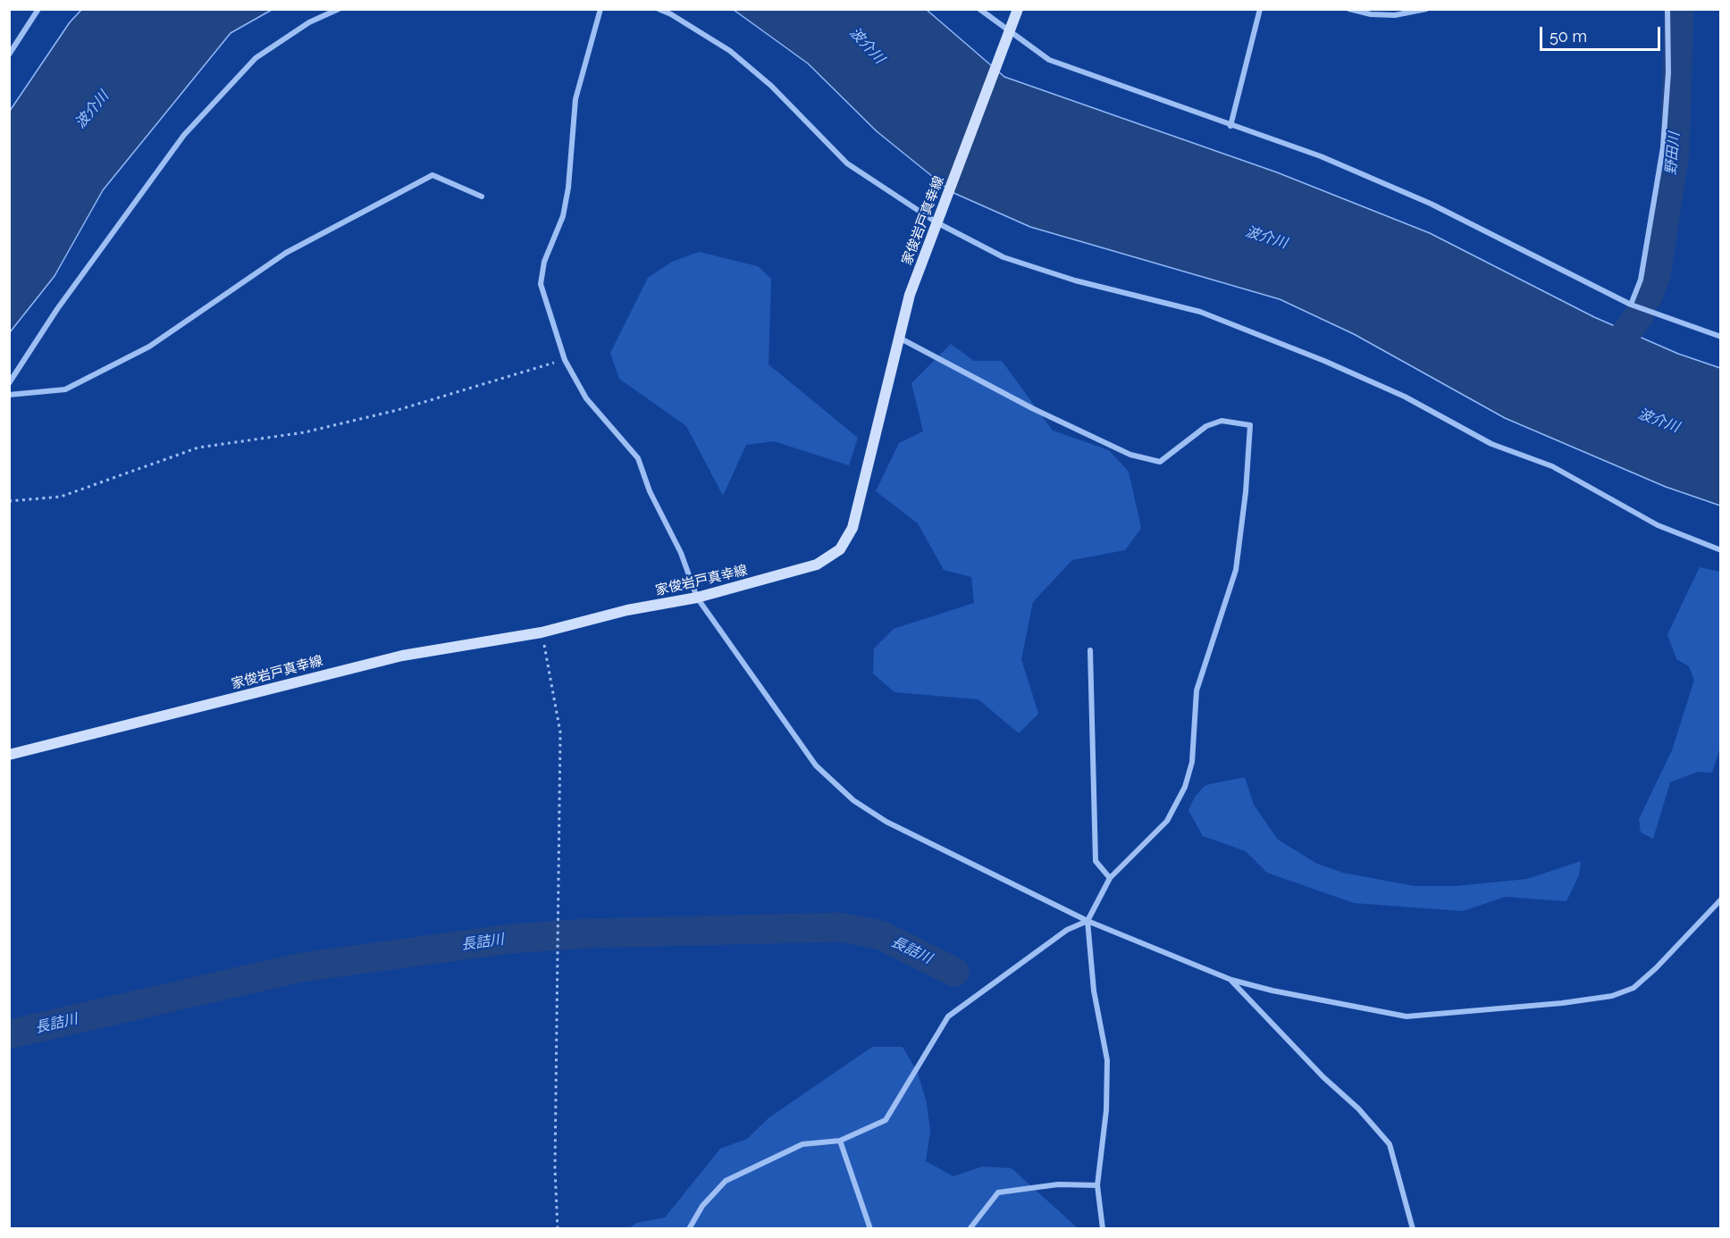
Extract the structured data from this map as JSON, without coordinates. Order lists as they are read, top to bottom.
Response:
{
  "streets": {
    "main road": ["家俊岩戸真幸線"]
  },
  "water": ["波介川", "野田川", "長詰川"],
  "scale_bar": "50 m"
}
